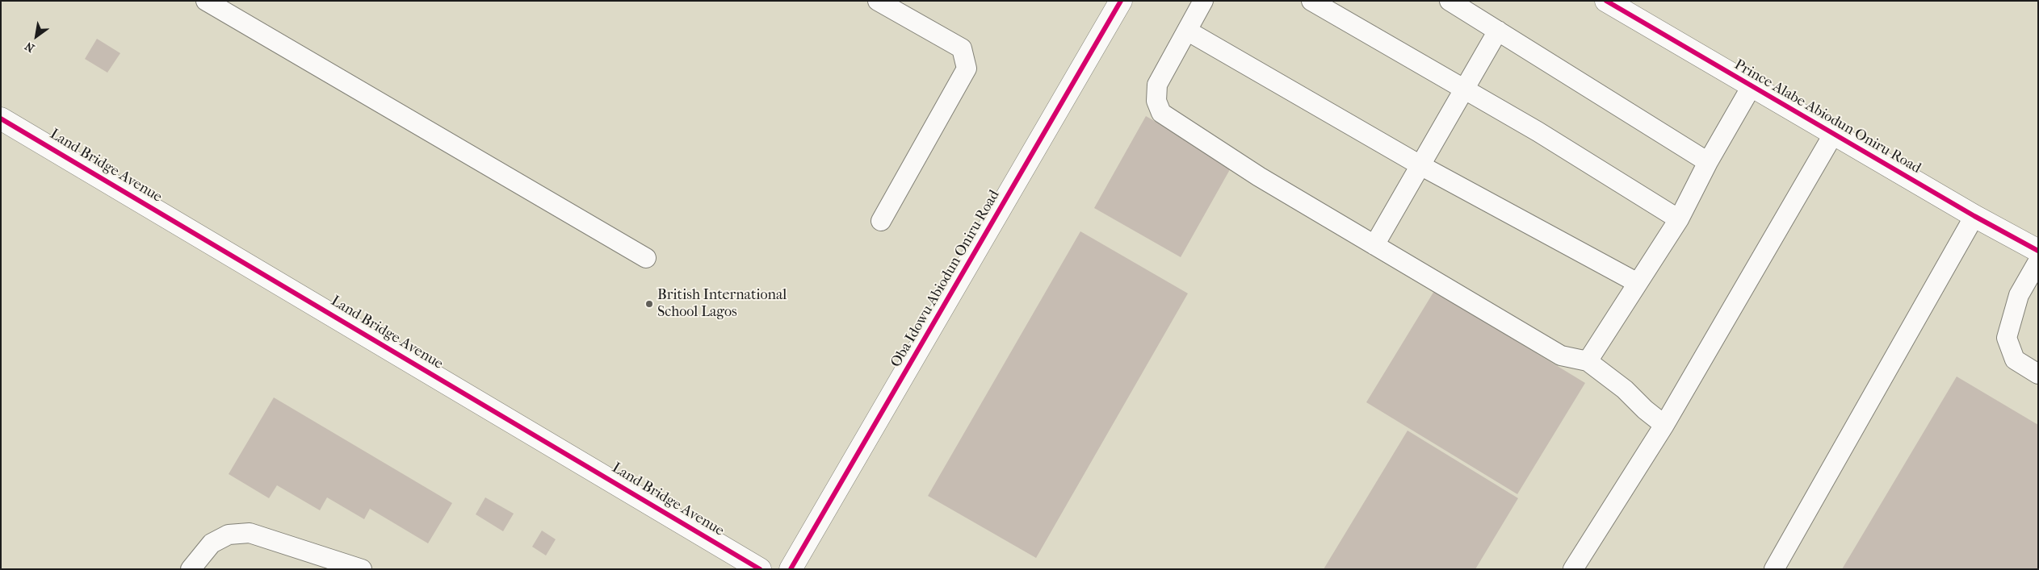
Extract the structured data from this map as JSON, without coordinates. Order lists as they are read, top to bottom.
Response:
{
  "streets": {
    "street": ["Prince Alabe Abiodun Oniru Road", "Land Bridge Avenue", "Oba Idowu Abiodun Oniru Road"]
  },
  "places": ["British International School Lagos"],
  "north": "bottom left"
}
